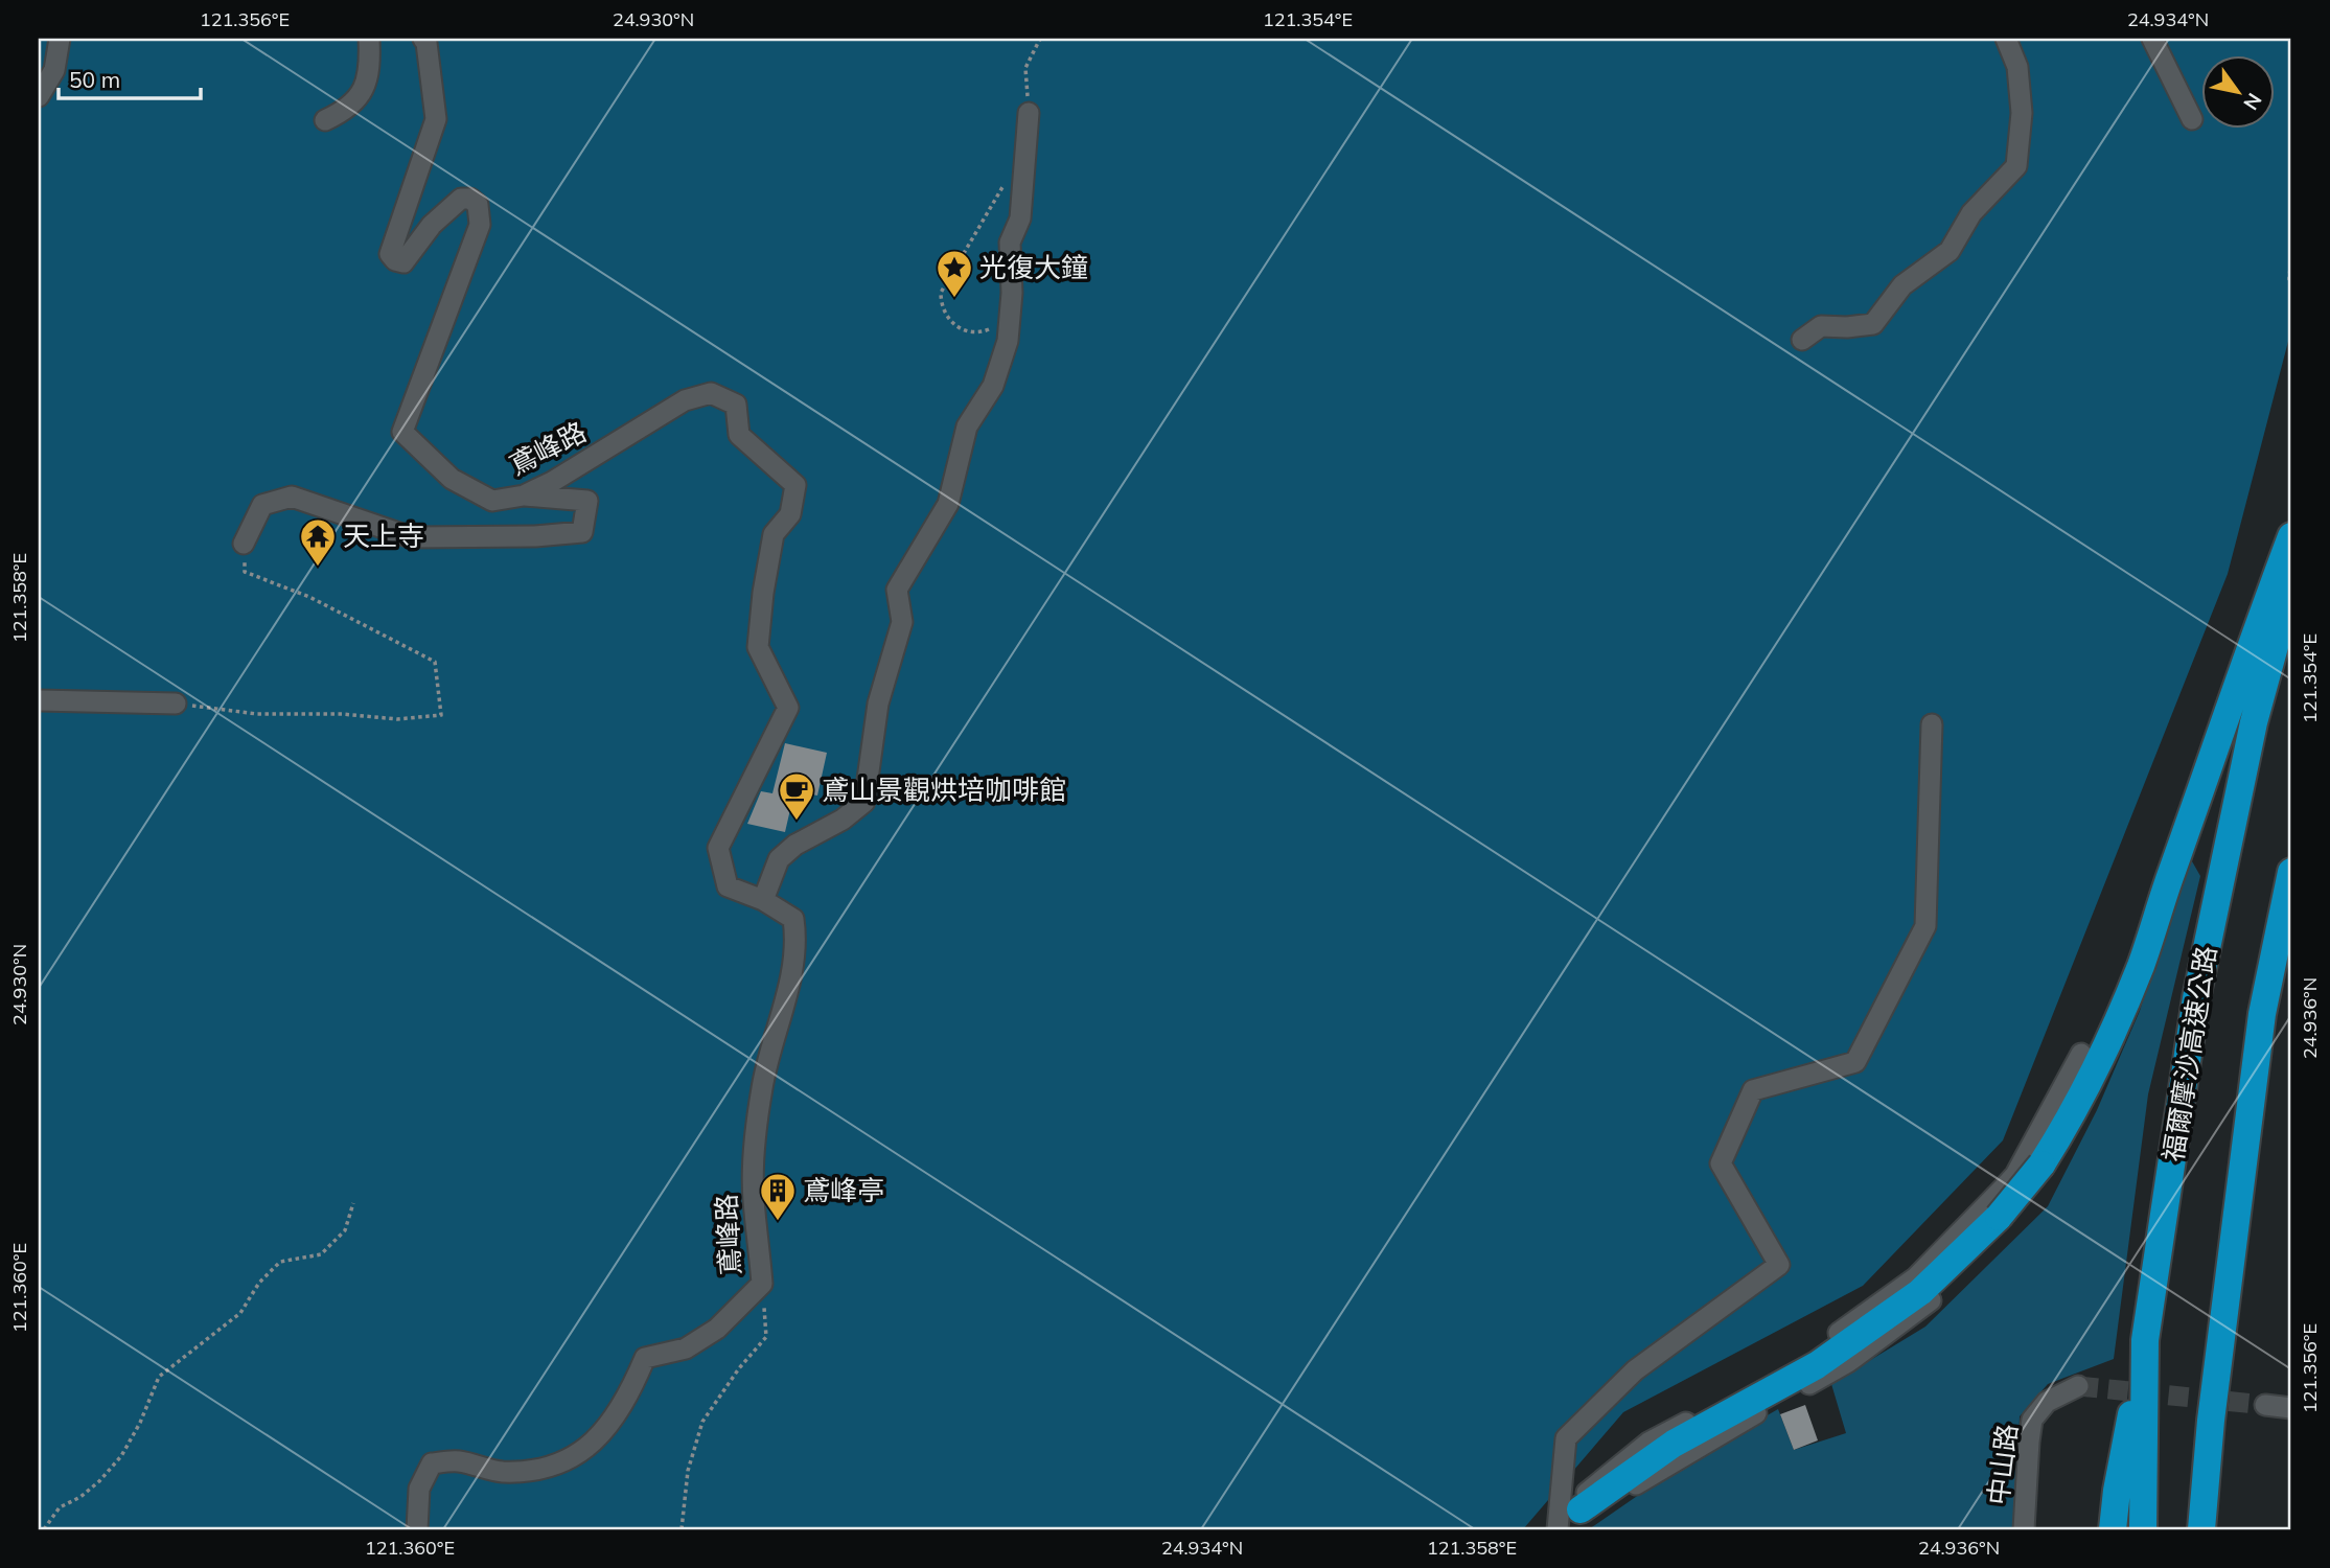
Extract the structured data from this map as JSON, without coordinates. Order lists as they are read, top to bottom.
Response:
{
  "streets": {
    "highway": ["福爾摩沙高速公路"],
    "street": ["鳶峰路", "中山路"]
  },
  "places": {
    "place": ["光復大鐘"],
    "temple": ["天上寺"],
    "cafe": ["鳶山景觀烘培咖啡館"],
    "building": ["鳶峰亭"]
  },
  "scale_bar": "50 m",
  "north": "bottom right",
  "coordinates": [
    "121.356°E",
    "24.930°N",
    "121.354°E",
    "24.934°N",
    "121.358°E",
    "24.936°N",
    "121.360°E"
  ]
}
